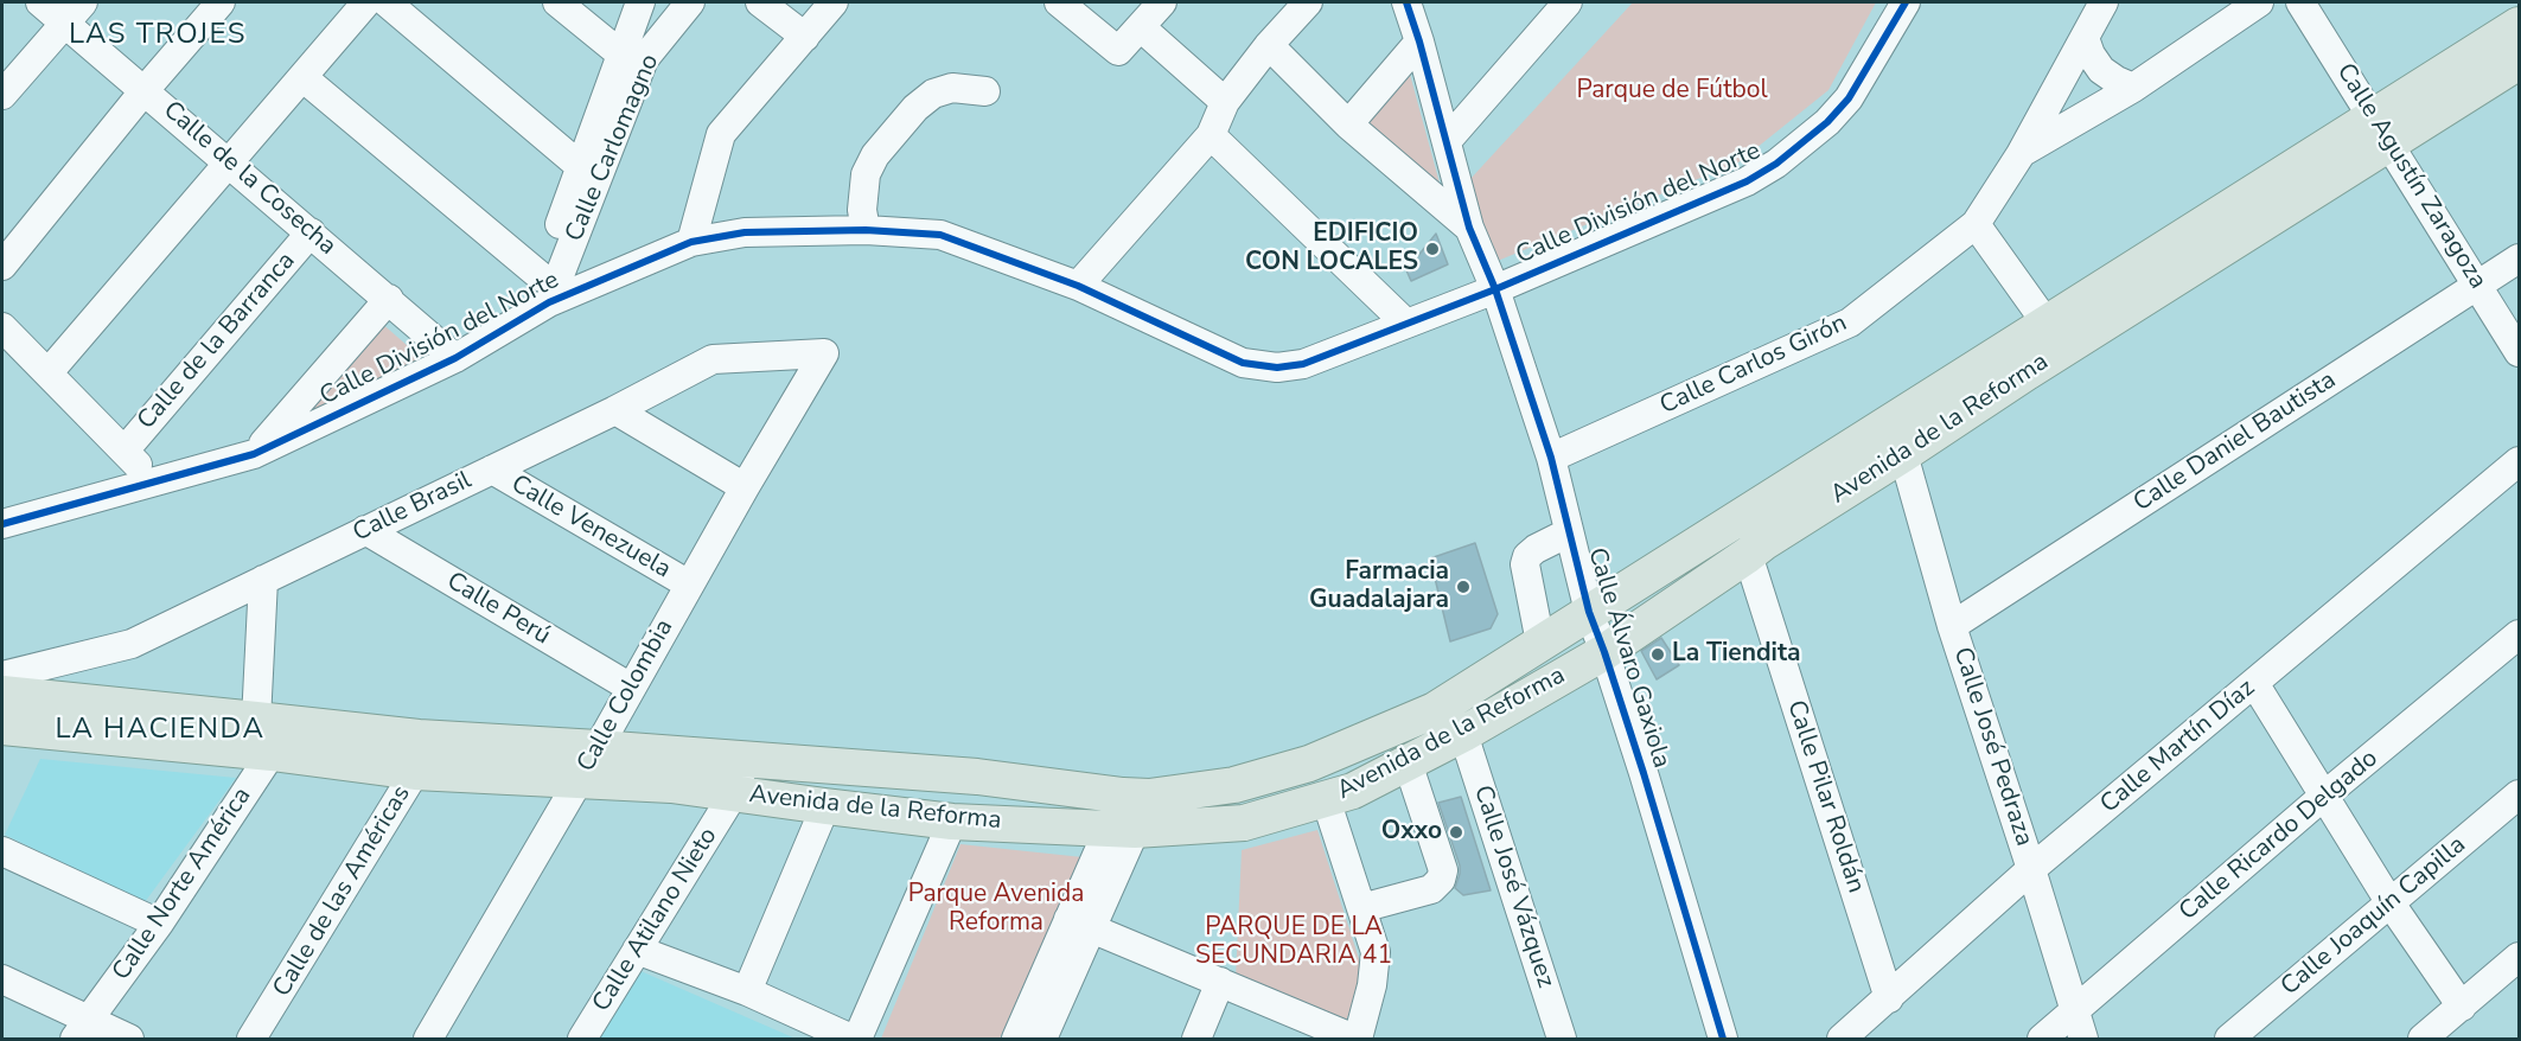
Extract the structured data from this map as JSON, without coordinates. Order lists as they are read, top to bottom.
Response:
{
  "streets": {
    "main road": ["Avenida de la Reforma"],
    "street": [
      "Calle Carlomagno",
      "Calle Agustín Zaragoza",
      "Calle de la Cosecha",
      "Calle División del Norte",
      "Calle de la Barranca",
      "Calle Carlos Girón",
      "Calle Daniel Bautista",
      "Calle Brasil",
      "Calle Venezuela",
      "Calle Perú",
      "Calle Álvaro Gaxiola",
      "Calle Colombia",
      "Calle José Pedraza",
      "Calle Martín Díaz",
      "Calle Pilar Roldán",
      "Calle Ricardo Delgado",
      "Calle Norte América",
      "Calle José Vázquez",
      "Calle de las Américas",
      "Calle Joaquín Capilla",
      "Calle Atilano Nieto"
    ]
  },
  "crossings": [
    ["Calle Carlomagno", "Calle División del Norte"],
    ["Calle Agustín Zaragoza", "Avenida de la Reforma"],
    ["Calle Agustín Zaragoza", "Calle Daniel Bautista"],
    ["Calle de la Cosecha", "Calle División del Norte"],
    ["Calle de la Cosecha", "Calle de la Barranca"],
    ["Calle División del Norte", "Calle Álvaro Gaxiola"],
    ["Calle Carlos Girón", "Calle Álvaro Gaxiola"],
    ["Avenida de la Reforma", "Calle Álvaro Gaxiola"],
    ["Avenida de la Reforma", "Calle Colombia"],
    ["Avenida de la Reforma", "Calle José Pedraza"],
    ["Avenida de la Reforma", "Calle Pilar Roldán"],
    ["Avenida de la Reforma", "Calle Norte América"],
    ["Avenida de la Reforma", "Calle José Vázquez"],
    ["Avenida de la Reforma", "Calle de las Américas"],
    ["Avenida de la Reforma", "Calle Atilano Nieto"],
    ["Calle Daniel Bautista", "Calle José Pedraza"],
    ["Calle Brasil", "Calle Venezuela"],
    ["Calle Brasil", "Calle Perú"],
    ["Calle Brasil", "Calle Colombia"],
    ["Calle Venezuela", "Calle Colombia"],
    ["Calle Perú", "Calle Colombia"],
    ["Calle José Pedraza", "Calle Martín Díaz"],
    ["Calle José Pedraza", "Calle Ricardo Delgado"],
    ["Calle Martín Díaz", "Calle Pilar Roldán"]
  ],
  "districts": ["LAS TROJES", "LA HACIENDA"],
  "parks": ["Parque de Fútbol", "Parque Avenida Reforma", "PARQUE DE LA SECUNDARIA 41"],
  "places": [
    "EDIFICIO CON LOCALES",
    "Farmacia Guadalajara",
    "La Tiendita",
    "Oxxo"
  ]
}
